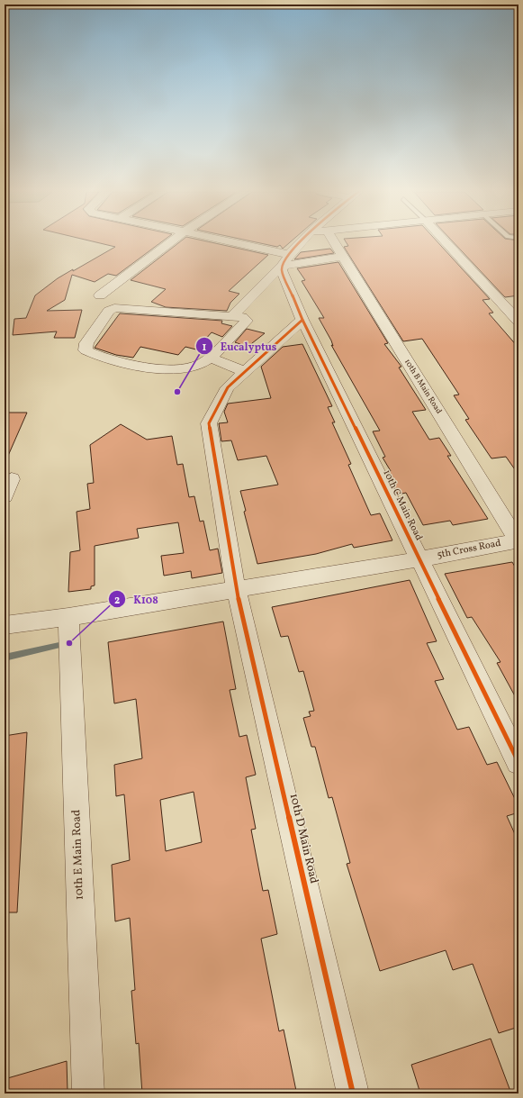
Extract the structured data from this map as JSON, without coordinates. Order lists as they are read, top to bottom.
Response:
{
  "streets": {
    "street": [
      "10th B Main Road",
      "10th C Main Road",
      "5th Cross Road",
      "10th D Main Road",
      "10th E Main Road"
    ]
  },
  "crossings": [
    ["10th B Main Road", "5th Cross Road"],
    ["10th C Main Road", "5th Cross Road"],
    ["10th C Main Road", "10th D Main Road"],
    ["5th Cross Road", "10th D Main Road"],
    ["5th Cross Road", "10th E Main Road"]
  ],
  "places": ["Eucalyptus", "K108"]
}
